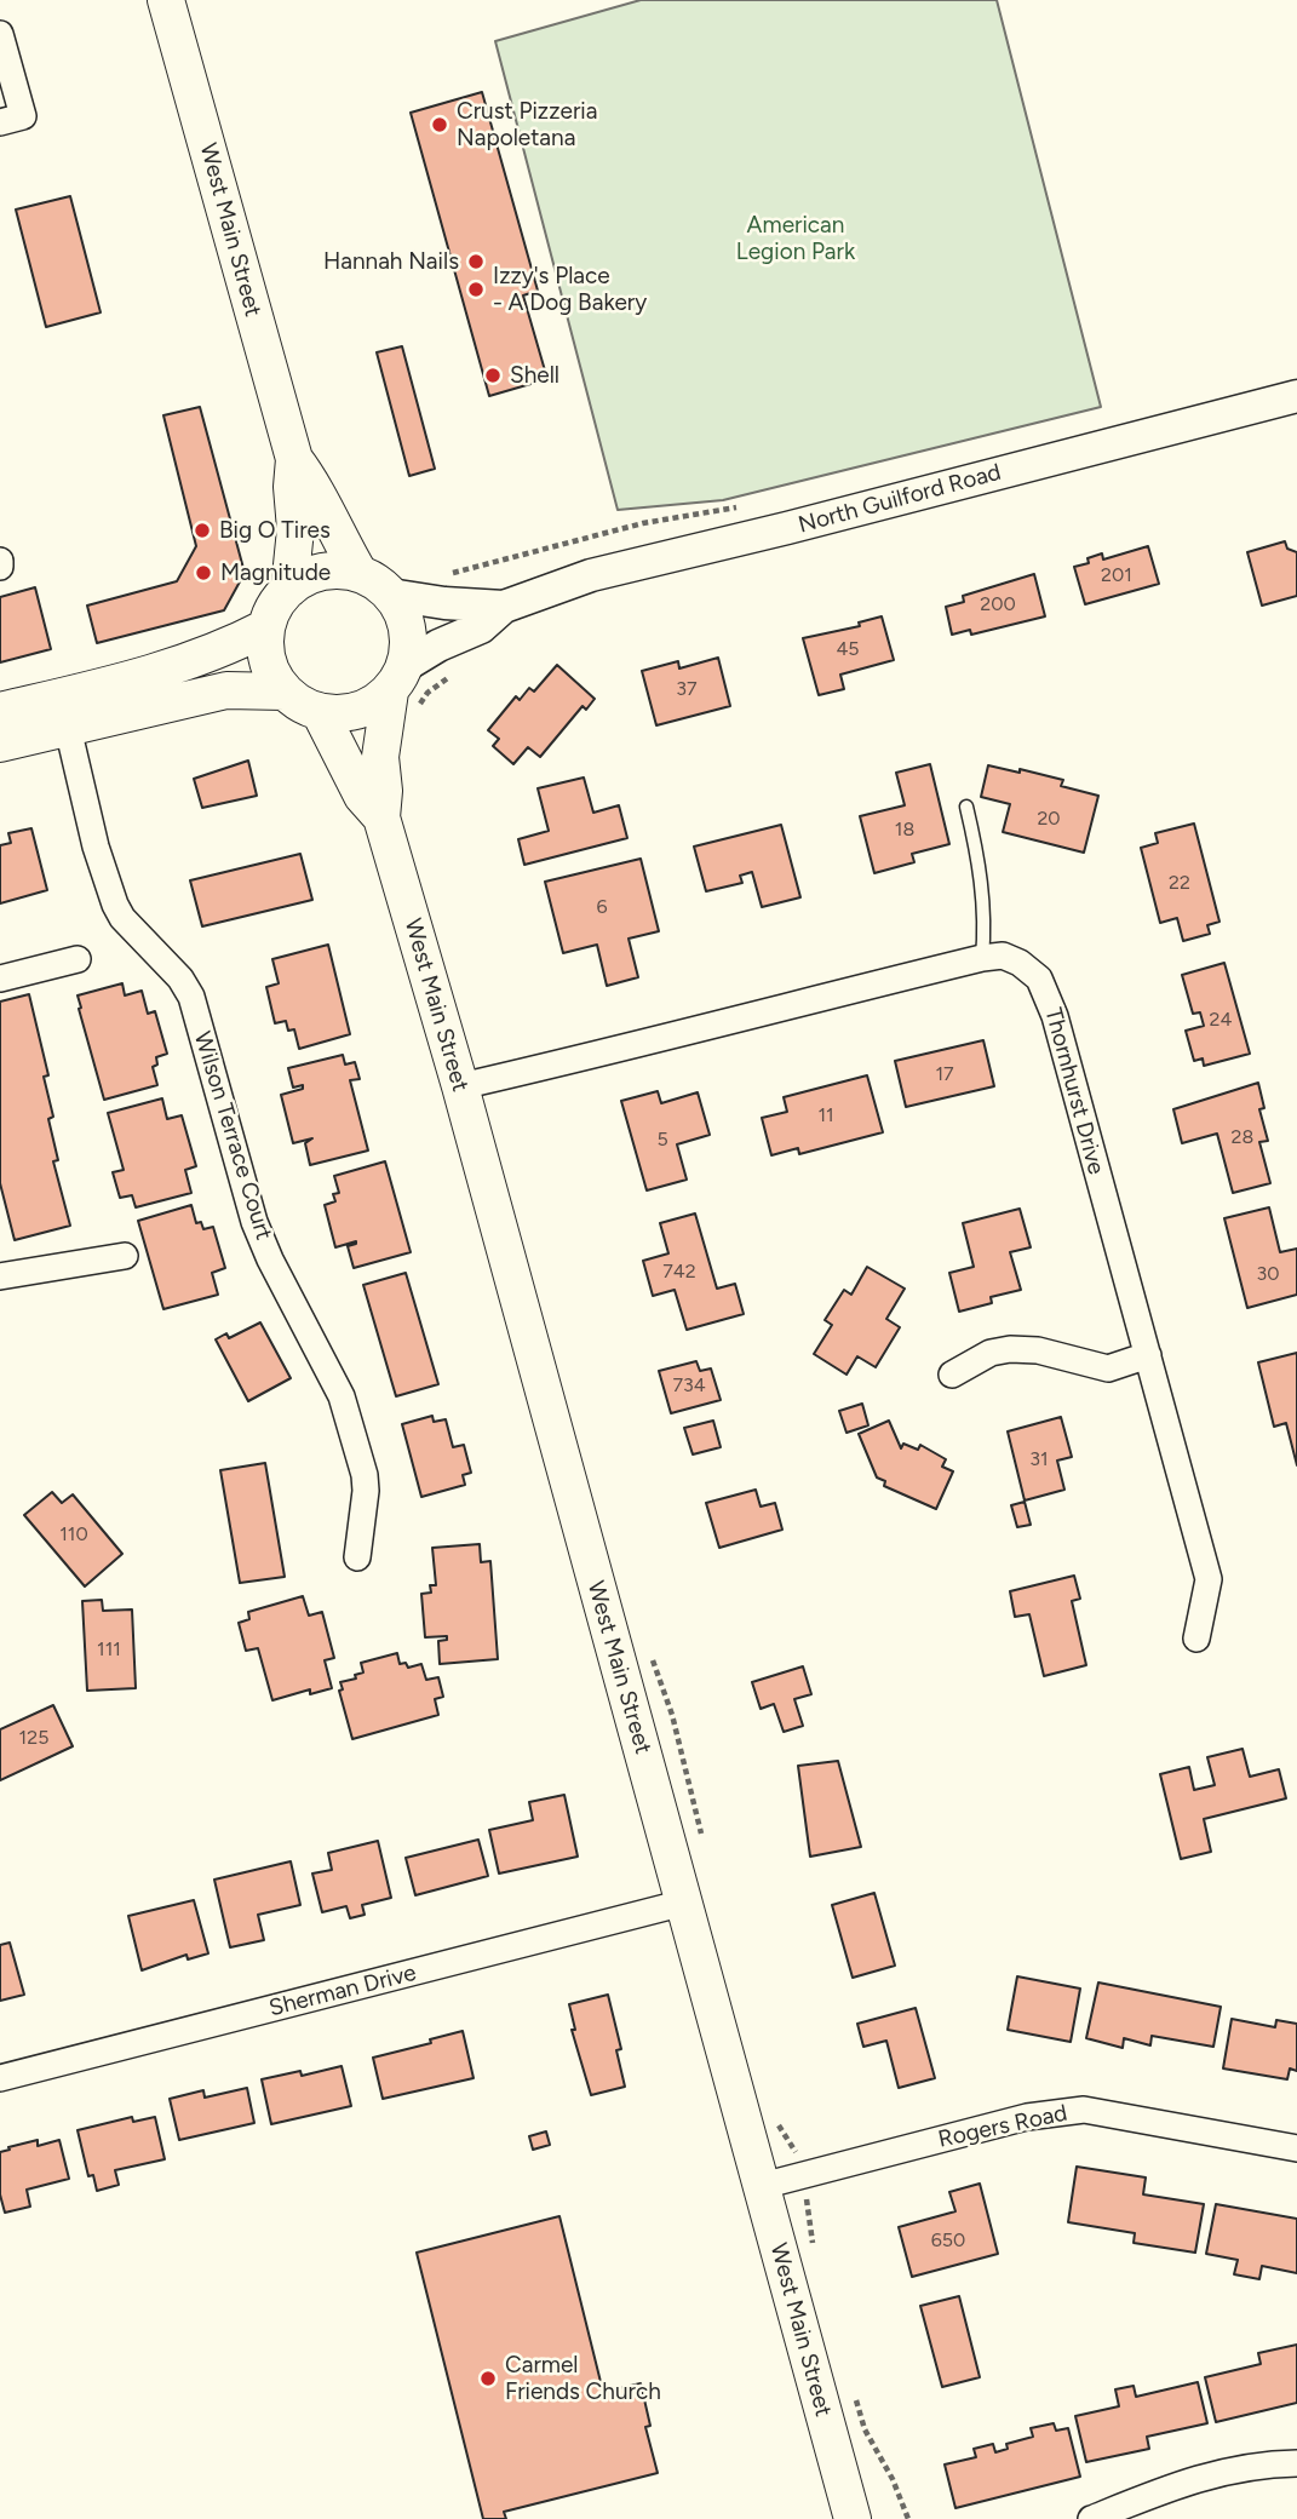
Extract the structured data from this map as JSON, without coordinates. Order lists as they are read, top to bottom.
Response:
{
  "streets": {
    "main road": ["West Main Street"],
    "street": [
      "North Guilford Road",
      "Thornhurst Drive",
      "Wilson Terrace Court",
      "Sherman Drive",
      "Rogers Road"
    ]
  },
  "crossings": [
    ["West Main Street", "North Guilford Road"],
    ["West Main Street", "Thornhurst Drive"],
    ["West Main Street", "Sherman Drive"],
    ["West Main Street", "Rogers Road"]
  ],
  "parks": ["American Legion Park"],
  "places": [
    "Crust Pizzeria Napoletana",
    "Hannah Nails",
    "Izzy's Place - A Dog Bakery",
    "Shell",
    "Big O Tires",
    "Magnitude",
    "Carmel Friends Church"
  ],
  "house_numbers": [
    "201",
    "200",
    "45",
    "37",
    "20",
    "18",
    "22",
    "6",
    "24",
    "17",
    "11",
    "28",
    "5",
    "742",
    "30",
    "734",
    "31",
    "110",
    "111",
    "125",
    "650"
  ]
}
